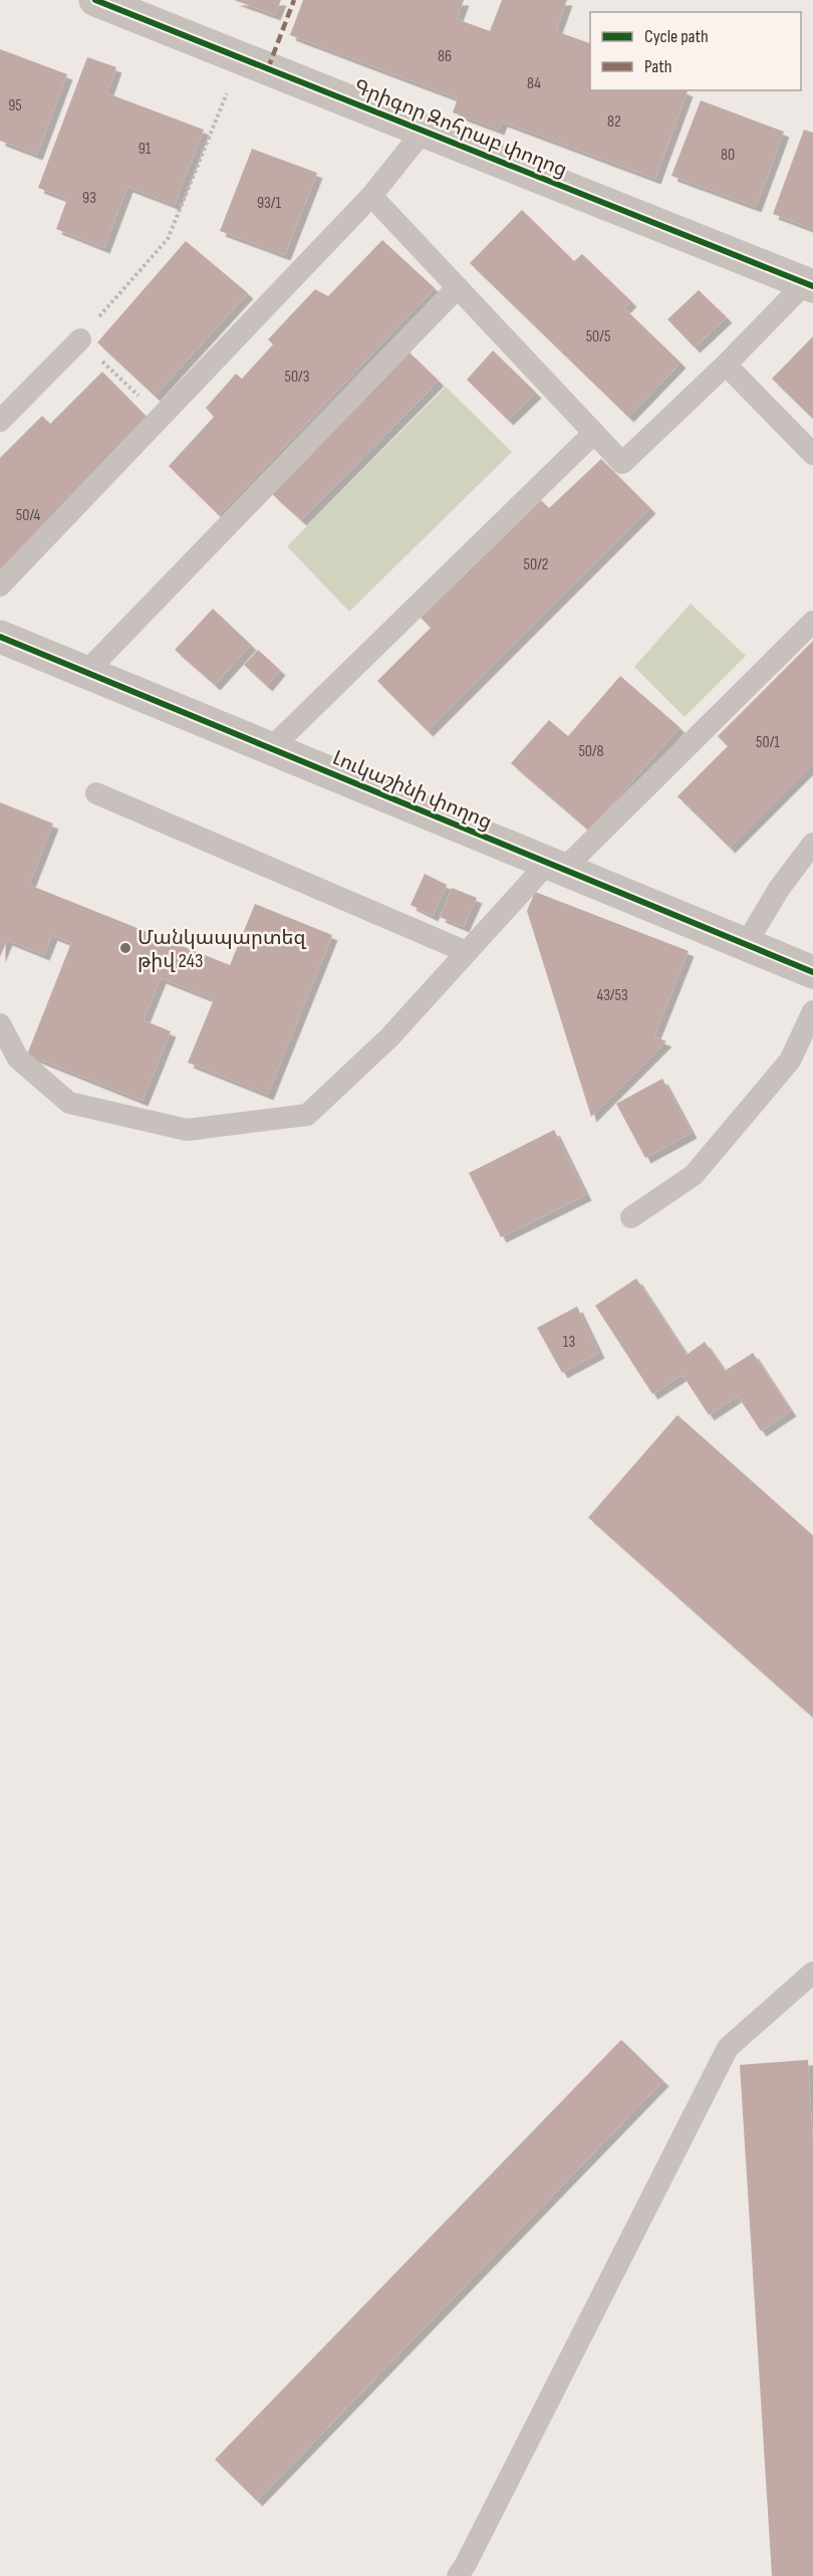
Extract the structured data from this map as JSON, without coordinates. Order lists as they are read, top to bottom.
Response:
{
  "streets": {
    "street": ["Գրիգոր Զոհրաբ փողոց", "Լուկաշինի փողոց"]
  },
  "places": ["Մանկապարտեզ թիվ 243"],
  "house_numbers": [
    "86",
    "84",
    "95",
    "82",
    "91",
    "80",
    "93",
    "93/1",
    "50/5",
    "50/3",
    "50/4",
    "50/2",
    "50/1",
    "50/8",
    "43/53",
    "13"
  ],
  "legend": ["Cycle path", "Path"]
}
